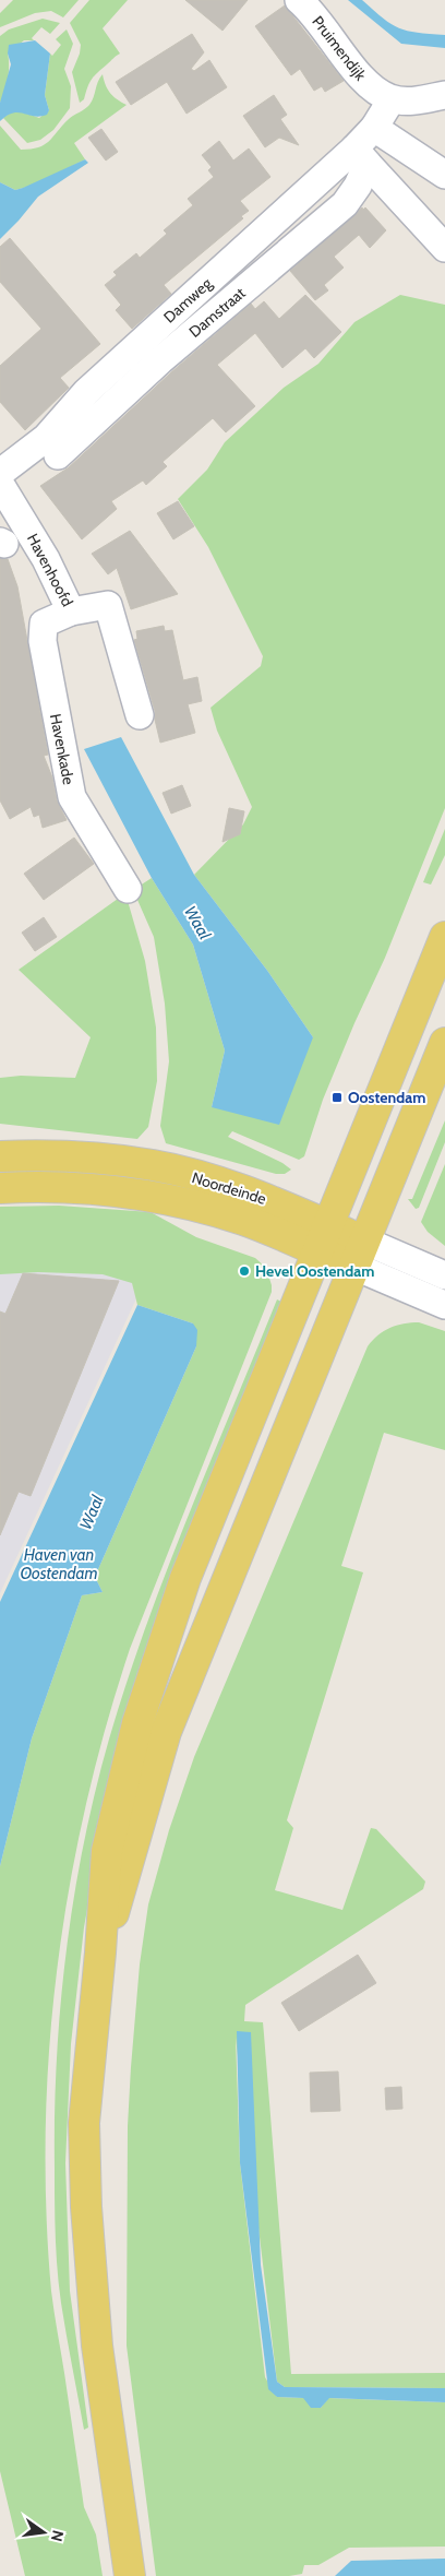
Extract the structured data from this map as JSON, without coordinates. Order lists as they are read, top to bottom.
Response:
{
  "streets": {
    "main road": ["Noordeinde"],
    "street": [
      "Pruimendijk",
      "Damweg",
      "Damstraat",
      "Havenhoofd",
      "Havenkade"
    ]
  },
  "crossings": [
    ["Pruimendijk", "Damweg"],
    ["Damweg", "Damstraat"],
    ["Havenhoofd", "Havenkade"]
  ],
  "water": ["Waal", "Haven van Oostendam"],
  "places": {
    "transit": ["Oostendam"],
    "other": ["Hevel Oostendam"]
  },
  "north": "right"
}
